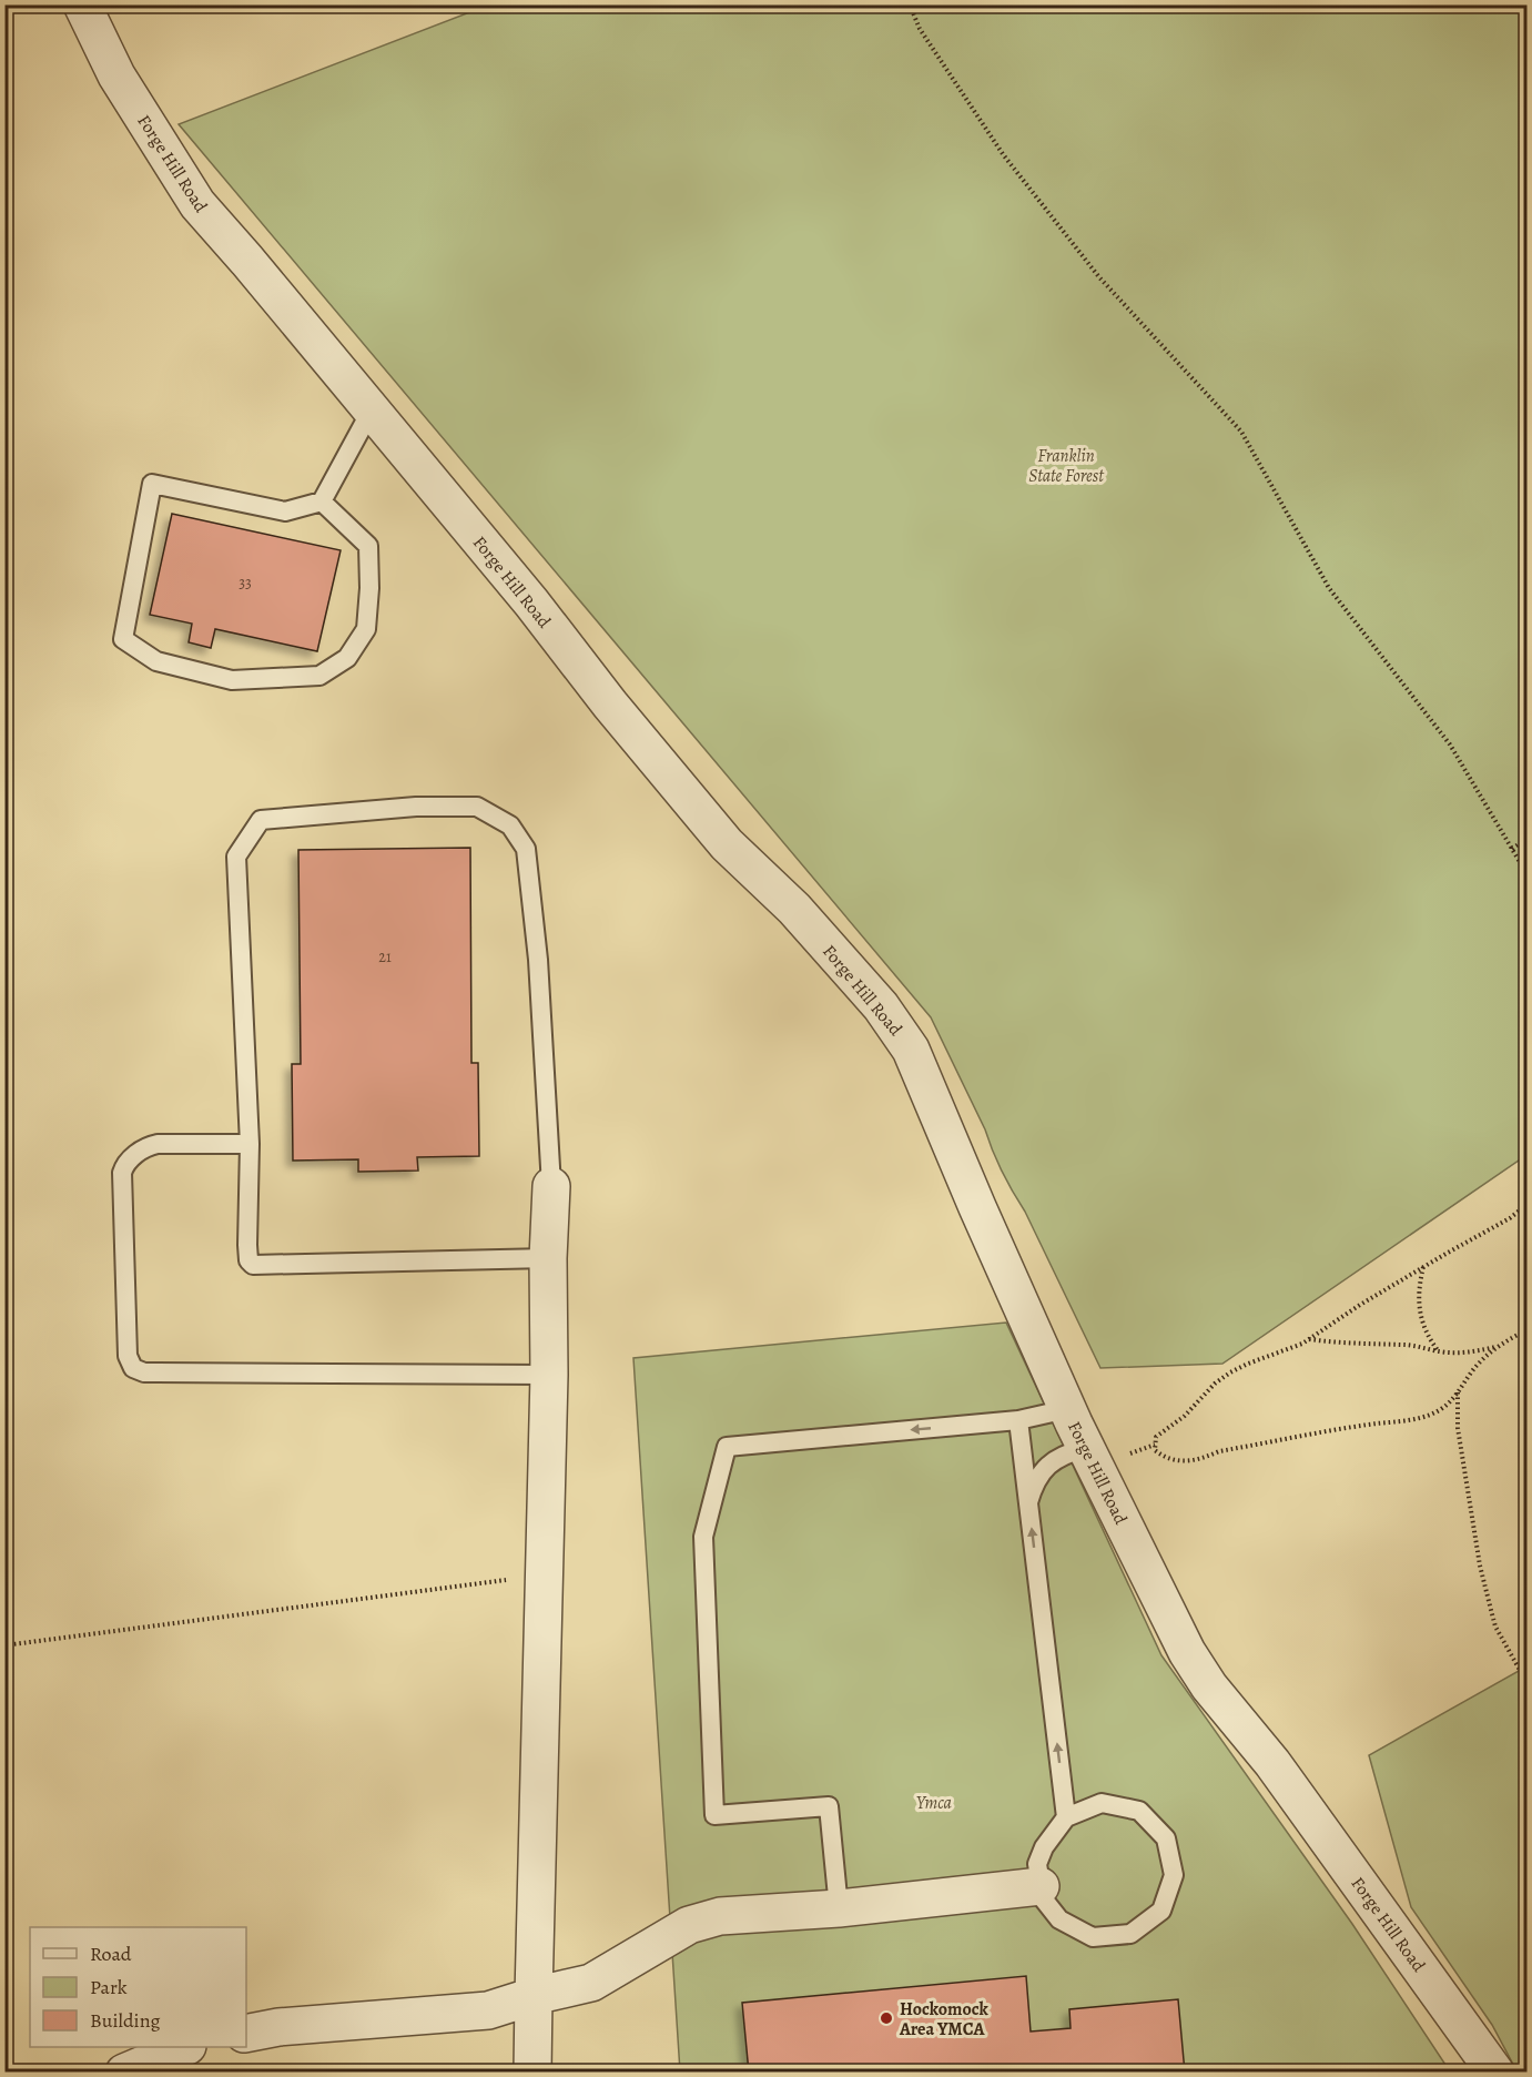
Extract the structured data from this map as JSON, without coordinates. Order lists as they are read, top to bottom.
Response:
{
  "streets": {
    "street": ["Forge Hill Road"]
  },
  "parks": ["Franklin State Forest", "Ymca"],
  "places": ["Hockomock Area YMCA"],
  "house_numbers": ["33", "21"],
  "legend": ["Road", "Park", "Building"]
}
